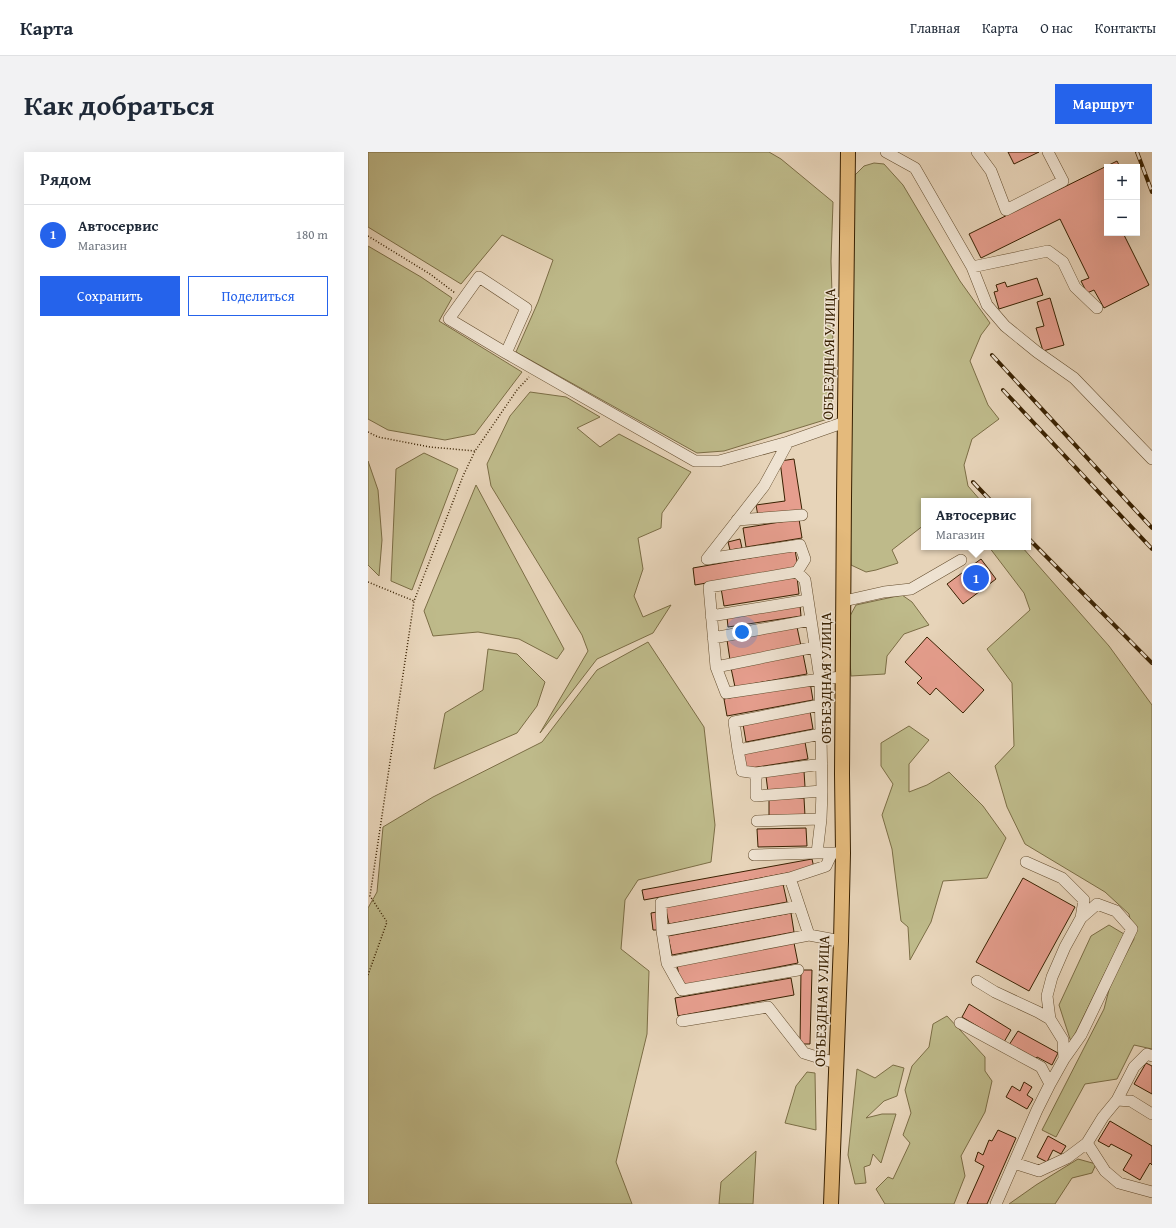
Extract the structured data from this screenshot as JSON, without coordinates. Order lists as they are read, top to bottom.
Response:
{
  "streets": {
    "main road": ["ОБЪЕЗДНАЯ УЛИЦА"]
  },
  "page": {
    "header": "Карта",
    "nav": [
      "Главная",
      "Карта",
      "О нас",
      "Контакты"
    ],
    "title": "Как добраться",
    "buttons": [
      "Маршрут",
      ["Сохранить", "Поделиться"]
    ],
    "heading": "Рядом",
    "map_buttons": ["+", "−"],
    "list": [
      {
        "mark": "1",
        "name": "Автосервис",
        "note": "Магазин",
        "value": "180 m"
      }
    ],
    "popup": ["Автосервис", "Магазин"],
    "pins": "1"
  }
}
